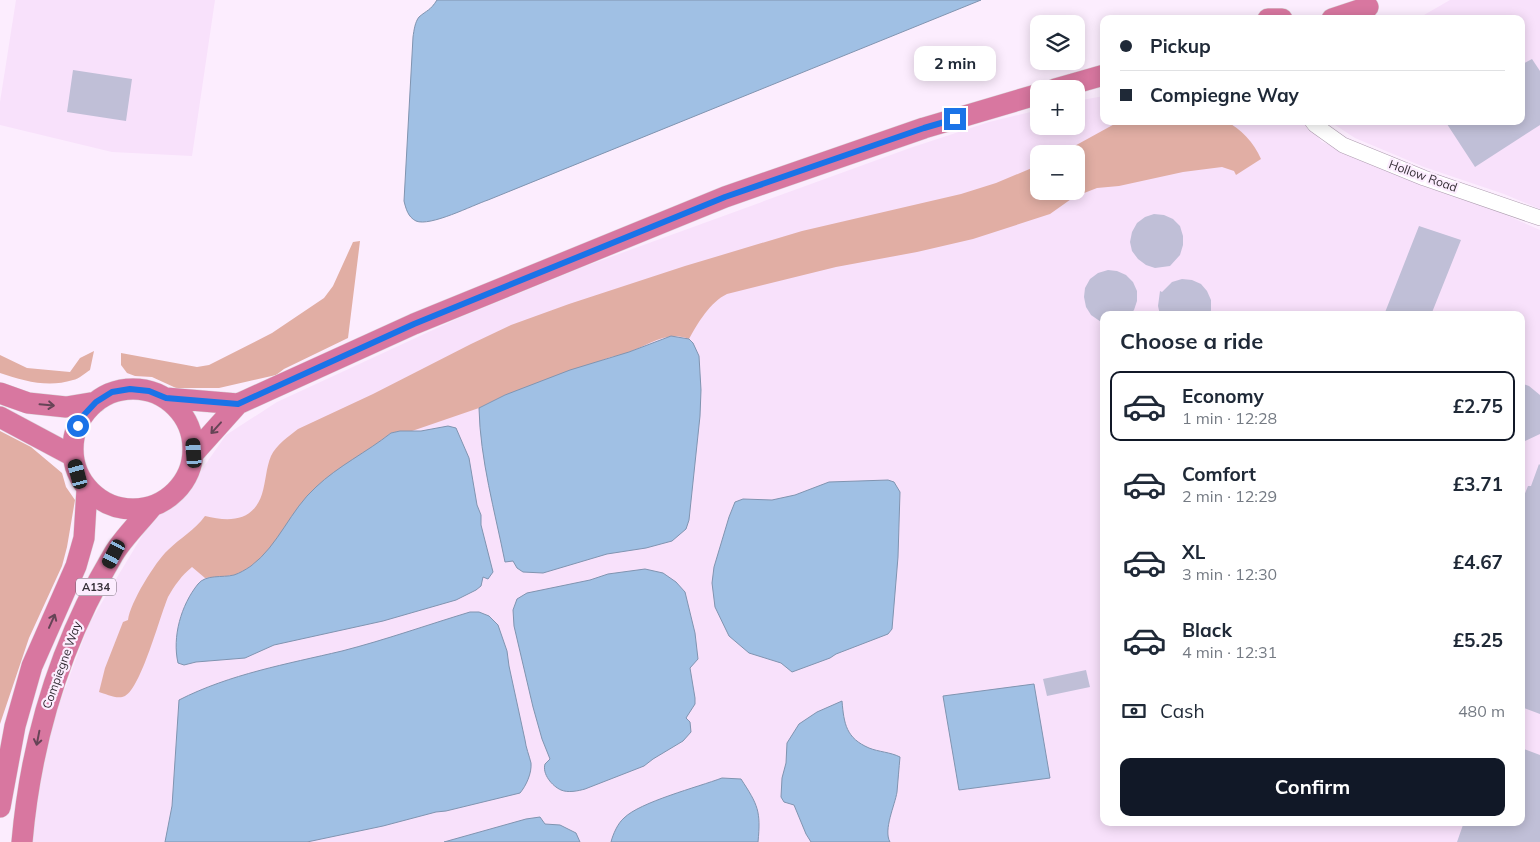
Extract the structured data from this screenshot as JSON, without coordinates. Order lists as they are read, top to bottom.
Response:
{
  "streets": {
    "highway": ["A134", "Compiegne Way"],
    "street": ["Hollow Road"]
  },
  "page": {
    "map_buttons": ["+", "−"],
    "banner": ["Pickup", "Compiegne Way"],
    "bubble": "2 min",
    "heading": "Choose a ride",
    "list": [
      {
        "name": "Economy",
        "note": "1 min · 12:28",
        "value": "£2.75"
      },
      {
        "name": "Comfort",
        "note": "2 min · 12:29",
        "value": "£3.71"
      },
      {
        "name": "XL",
        "note": "3 min · 12:30",
        "value": "£4.67"
      },
      {
        "name": "Black",
        "note": "4 min · 12:31",
        "value": "£5.25"
      }
    ],
    "pay": ["Cash", "480 m"],
    "buttons": "Confirm"
  }
}
